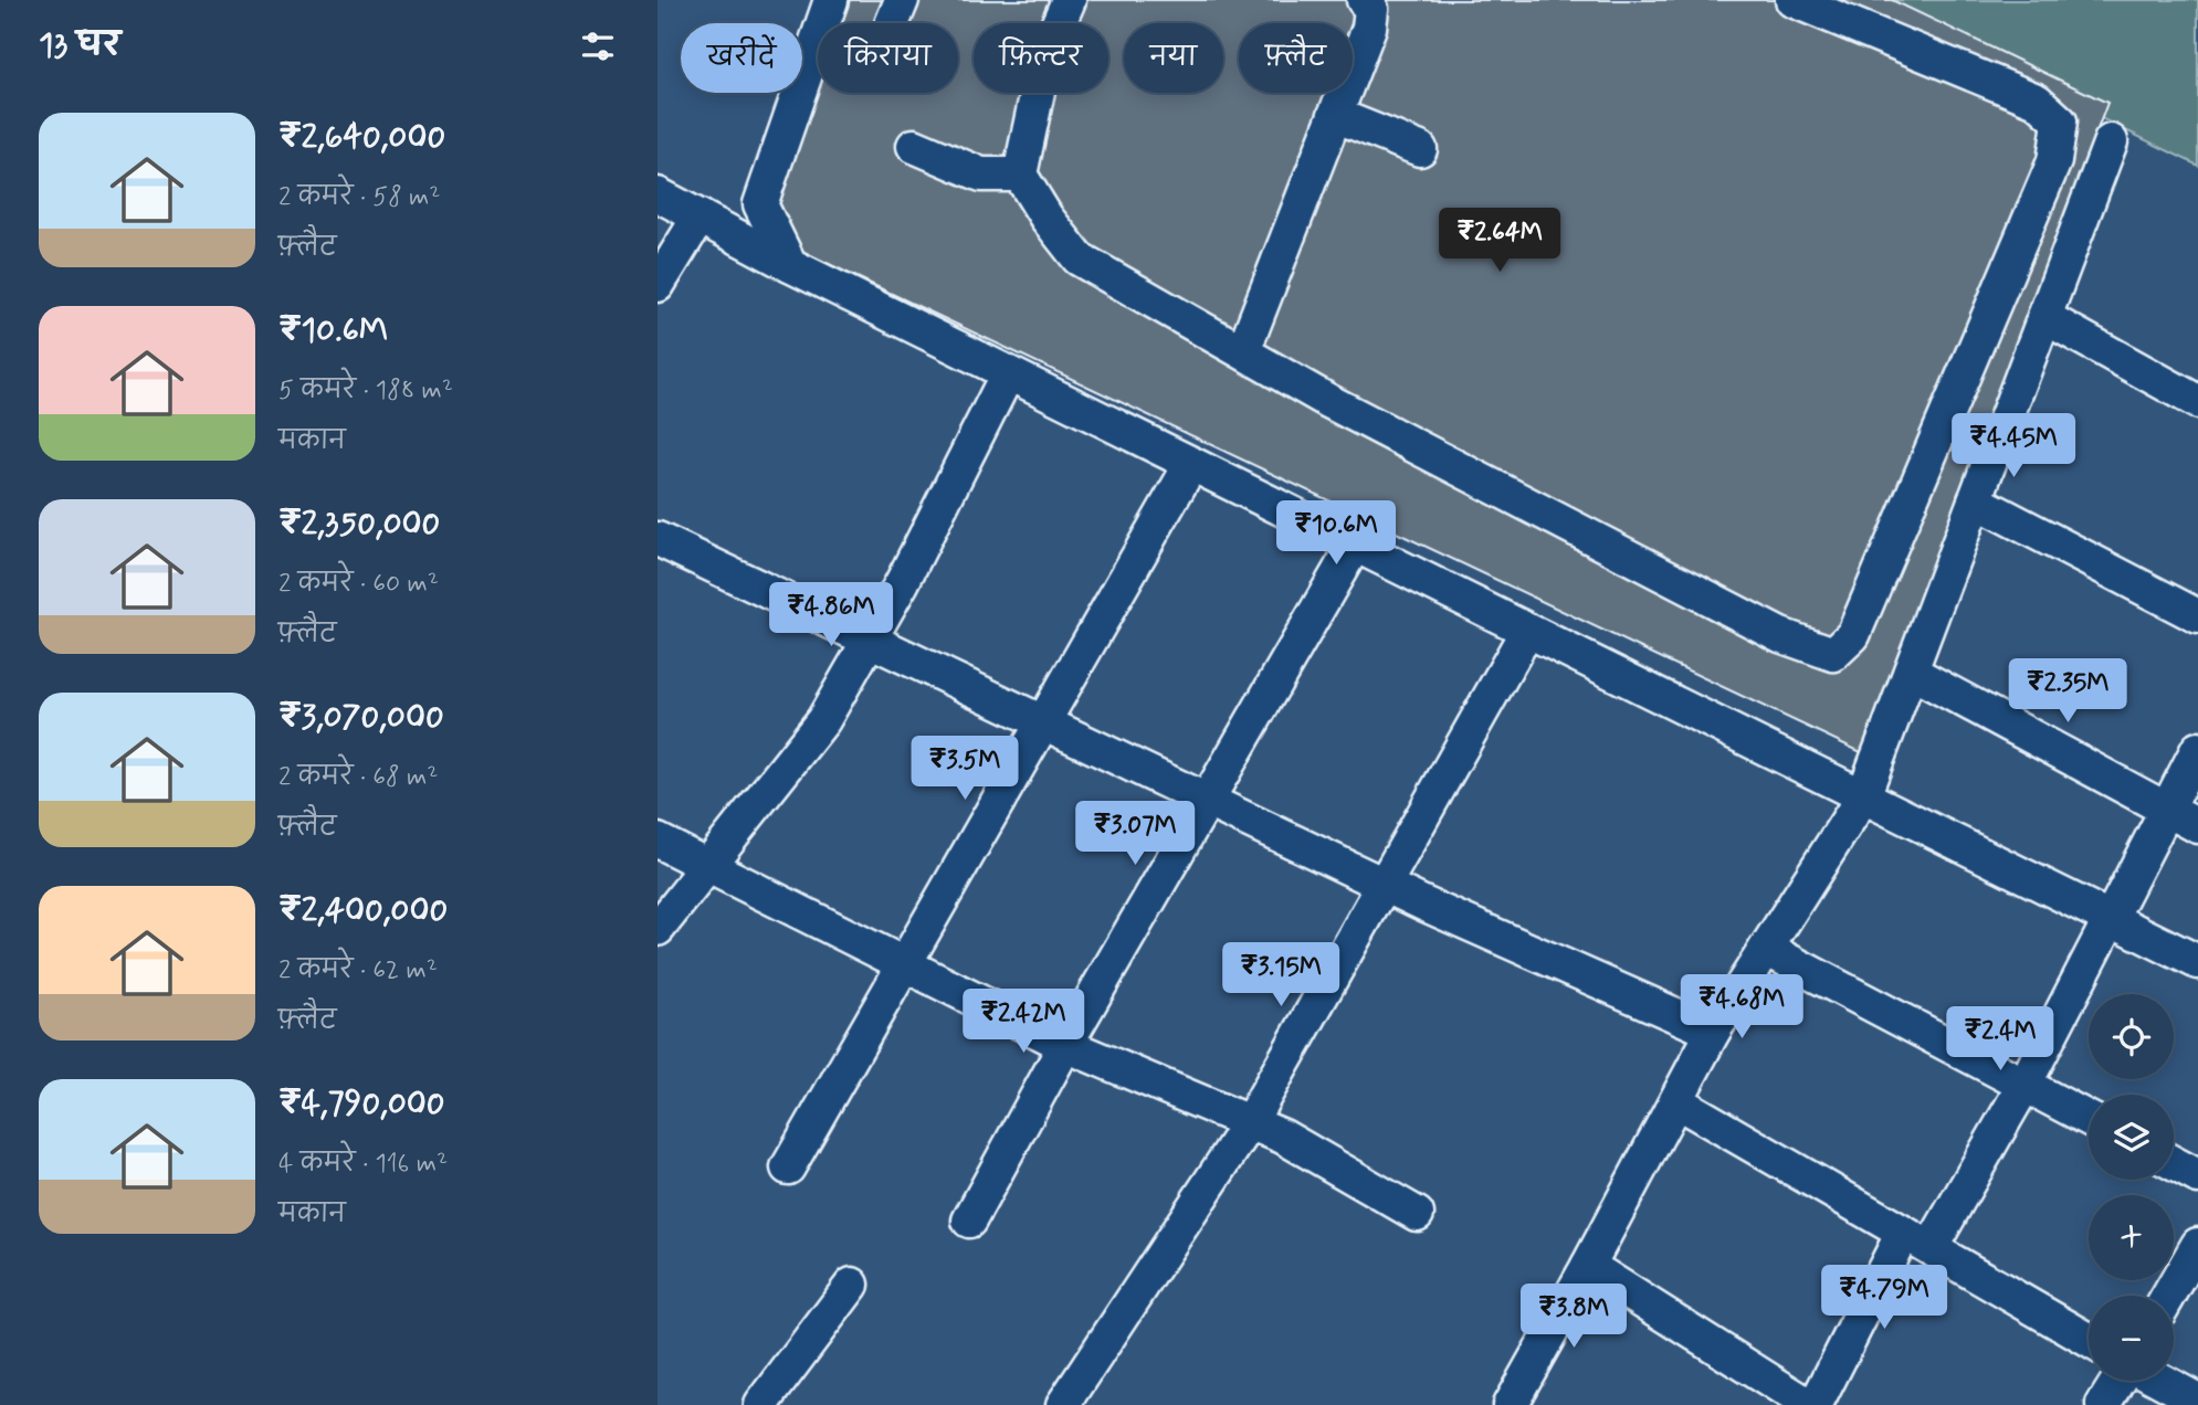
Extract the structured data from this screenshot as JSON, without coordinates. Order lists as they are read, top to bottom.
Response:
{
  "page": {
    "heading": "13 घर",
    "chip": [
      "खरीदें",
      "किराया",
      "फ़िल्टर",
      "नया",
      "फ़्लैट"
    ],
    "list": [
      {
        "name": "₹2,640,000",
        "note": "2 कमरे · 58 m² · फ़्लैट"
      },
      {
        "name": "₹10.6M",
        "note": "5 कमरे · 188 m² · मकान"
      },
      {
        "name": "₹2,350,000",
        "note": "2 कमरे · 60 m² · फ़्लैट"
      },
      {
        "name": "₹3,070,000",
        "note": "2 कमरे · 68 m² · फ़्लैट"
      },
      {
        "name": "₹2,400,000",
        "note": "2 कमरे · 62 m² · फ़्लैट"
      },
      {
        "name": "₹4,790,000",
        "note": "4 कमरे · 116 m² · मकान"
      }
    ],
    "price": [
      "₹2.64M",
      "₹4.45M",
      "₹10.6M",
      "₹4.86M",
      "₹2.35M",
      "₹3.5M",
      "₹3.07M",
      "₹3.15M",
      "₹4.68M",
      "₹2.42M",
      "₹2.4M",
      "₹4.79M",
      "₹3.8M"
    ],
    "map_buttons": ["+", "−"]
  }
}
